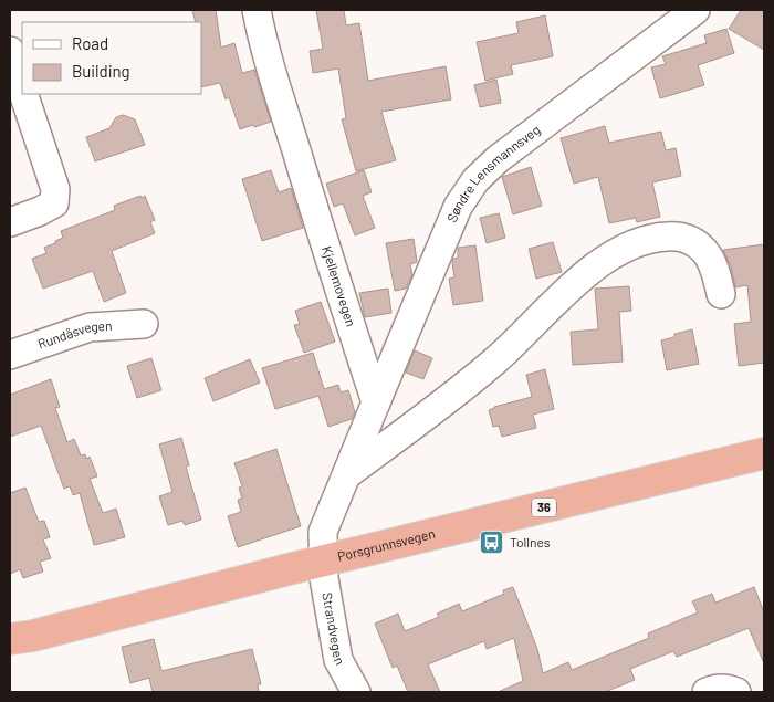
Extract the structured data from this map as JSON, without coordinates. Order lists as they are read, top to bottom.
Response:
{
  "streets": {
    "highway": ["36", "Porsgrunnsvegen"],
    "street": [
      "Søndre Lensmannsveg",
      "Kjellemovegen",
      "Rundåsvegen",
      "Strandvegen"
    ]
  },
  "crossings": [
    ["Søndre Lensmannsveg", "Kjellemovegen"],
    ["Porsgrunnsvegen", "Strandvegen"]
  ],
  "places": {
    "bus stop": ["Tollnes"]
  },
  "legend": ["Road", "Building"]
}
